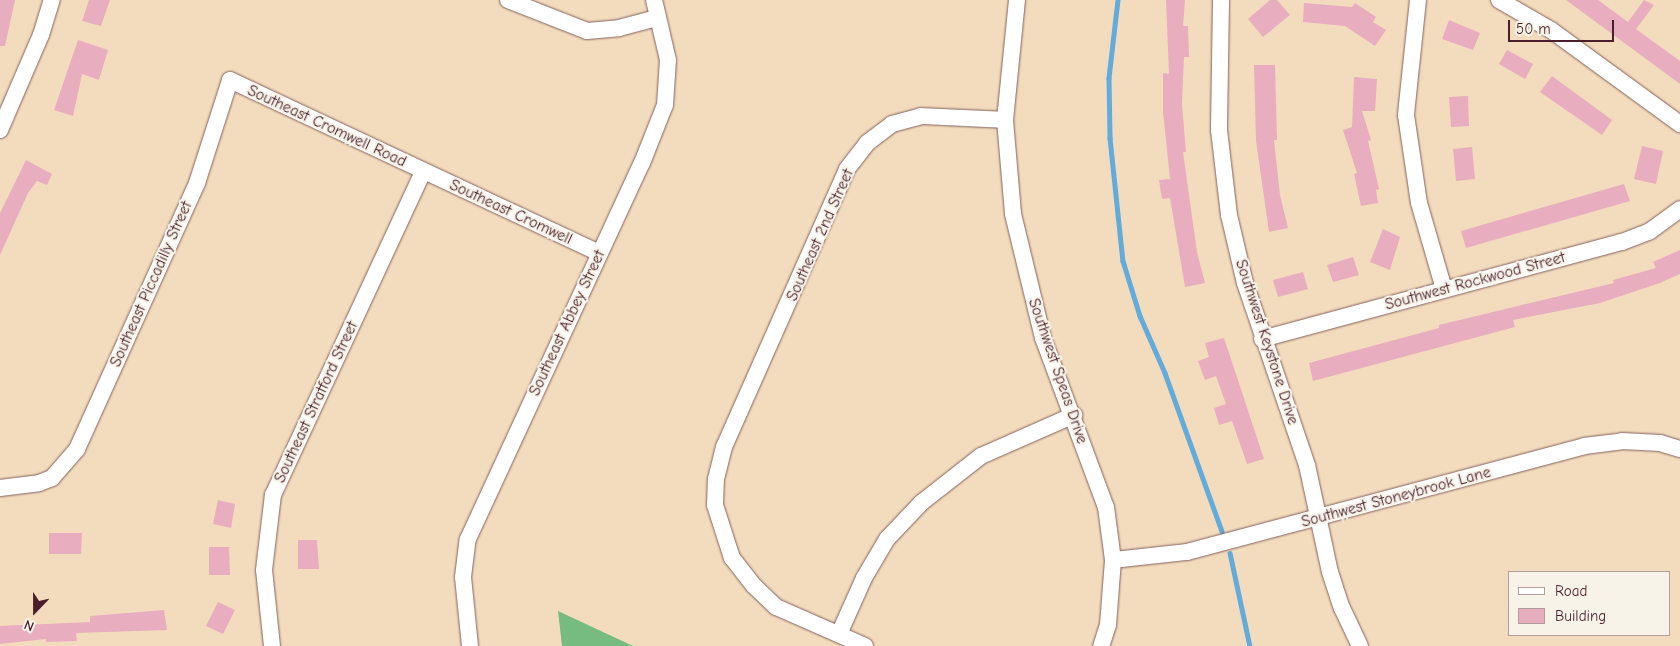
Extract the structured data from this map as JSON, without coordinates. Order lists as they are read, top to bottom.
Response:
{
  "streets": {
    "street": [
      "Southeast Cromwell Road",
      "Southeast Cromwell",
      "Southeast 2nd Street",
      "Southwest Rockwood Street",
      "Southeast Piccadilly Street",
      "Southeast Abbey Street",
      "Southwest Keystone Drive",
      "Southwest Speas Drive",
      "Southeast Stratford Street",
      "Southwest Stoneybrook Lane"
    ]
  },
  "crossings": [
    ["Southeast Cromwell Road", "Southeast Cromwell"],
    ["Southeast Cromwell Road", "Southeast Piccadilly Street"],
    ["Southeast Cromwell Road", "Southeast Stratford Street"],
    ["Southeast Cromwell", "Southeast Abbey Street"],
    ["Southeast Cromwell", "Southeast Stratford Street"],
    ["Southeast 2nd Street", "Southwest Speas Drive"],
    ["Southwest Rockwood Street", "Southwest Keystone Drive"],
    ["Southwest Keystone Drive", "Southwest Stoneybrook Lane"],
    ["Southwest Speas Drive", "Southwest Stoneybrook Lane"]
  ],
  "legend": ["Road", "Building"],
  "scale_bar": "50 m",
  "north": "bottom"
}
